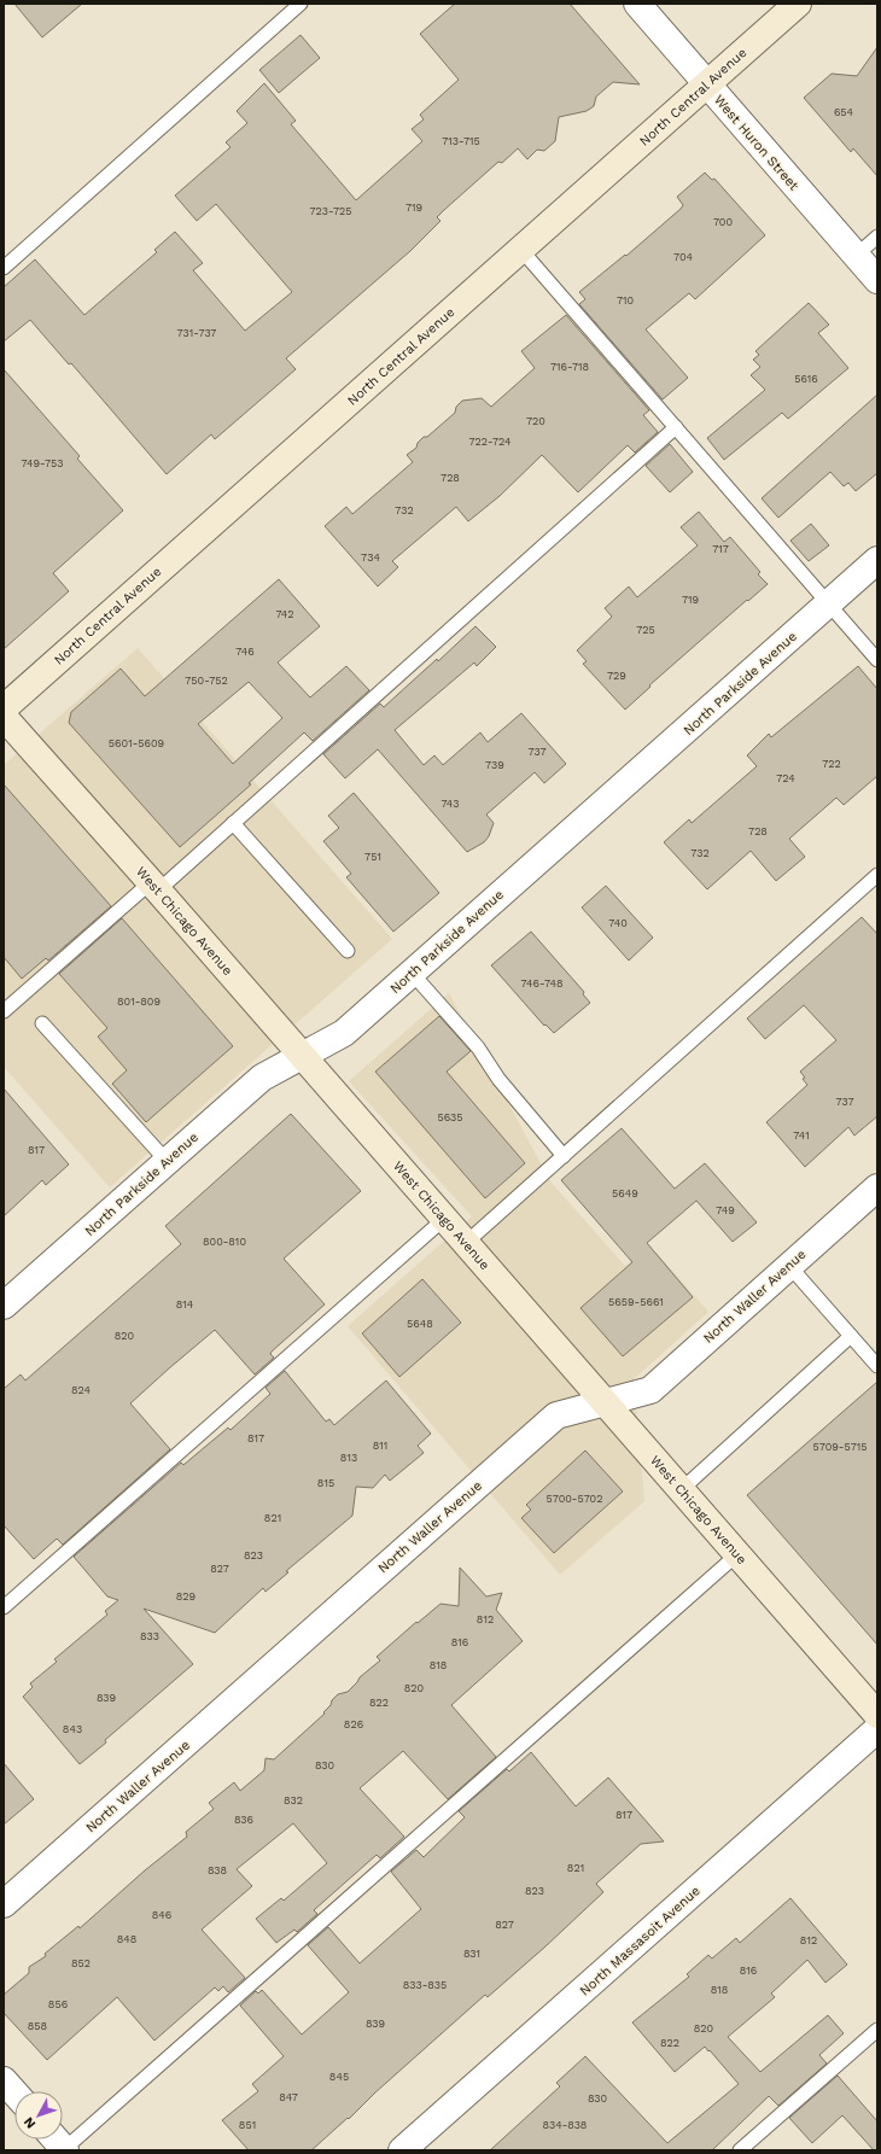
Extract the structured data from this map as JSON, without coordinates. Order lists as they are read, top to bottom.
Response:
{
  "streets": {
    "main road": ["North Central Avenue", "West Chicago Avenue"],
    "street": [
      "West Huron Street",
      "North Parkside Avenue",
      "North Waller Avenue",
      "North Massasoit Avenue"
    ]
  },
  "crossings": [
    ["North Central Avenue", "West Huron Street"],
    ["North Parkside Avenue", "West Chicago Avenue"],
    ["West Chicago Avenue", "North Waller Avenue"]
  ],
  "house_numbers": [
    "654",
    "713-715",
    "719",
    "723-725",
    "700",
    "704",
    "710",
    "731-737",
    "716-718",
    "5616",
    "720",
    "722-724",
    "749-753",
    "728",
    "732",
    "717",
    "734",
    "719",
    "742",
    "725",
    "746",
    "729",
    "750-752",
    "5601-5609",
    "737",
    "722",
    "739",
    "724",
    "743",
    "728",
    "732",
    "751",
    "740",
    "746-748",
    "801-809",
    "737",
    "5635",
    "741",
    "817",
    "5649",
    "749",
    "800-810",
    "5659-5661",
    "814",
    "5648",
    "820",
    "824",
    "817",
    "811",
    "5709-5715",
    "813",
    "815",
    "5700-5702",
    "821",
    "823",
    "827",
    "829",
    "812",
    "833",
    "816",
    "818",
    "820",
    "839",
    "822",
    "826",
    "843",
    "830",
    "832",
    "817",
    "836",
    "821",
    "838",
    "823",
    "846",
    "827",
    "848",
    "812",
    "831",
    "852",
    "816",
    "833-835",
    "818",
    "856",
    "839",
    "858",
    "820",
    "822",
    "845",
    "847",
    "830",
    "851",
    "834-838"
  ],
  "north": "bottom left"
}
